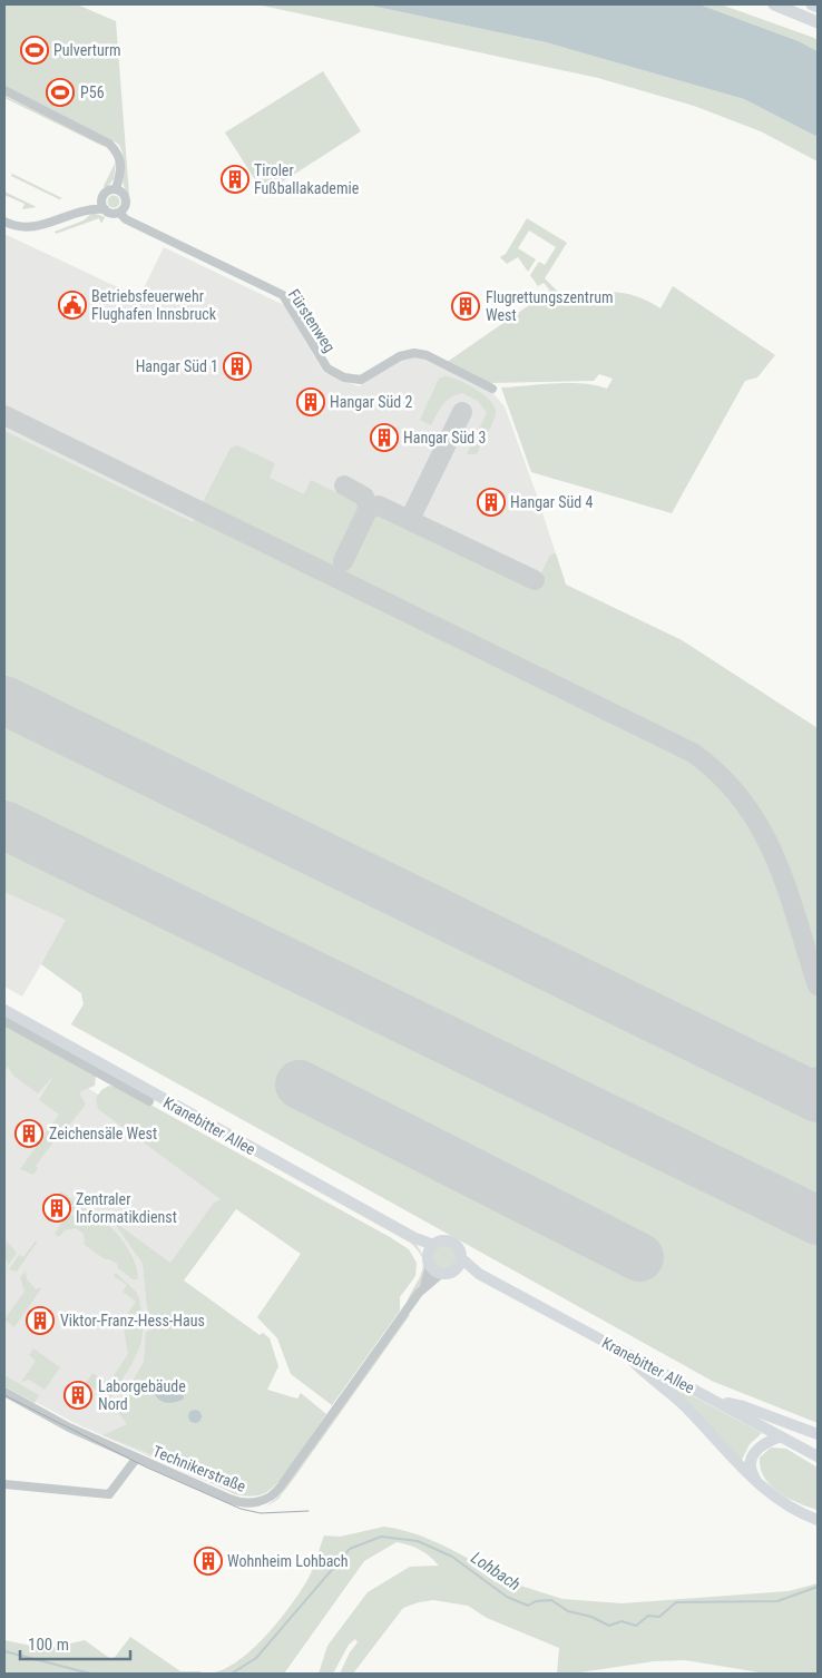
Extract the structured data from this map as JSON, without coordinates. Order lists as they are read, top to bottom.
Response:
{
  "streets": {
    "main road": ["Kranebitter Allee"],
    "street": ["Fürstenweg", "Technikerstraße"]
  },
  "crossings": [
    ["Kranebitter Allee", "Technikerstraße"]
  ],
  "water": ["Lohbach"],
  "places": {
    "sports": ["Pulverturm", "P56"],
    "building": [
      "Tiroler Fußballakademie",
      "Flugrettungszentrum West",
      "Hangar Süd 1",
      "Hangar Süd 2",
      "Hangar Süd 3",
      "Hangar Süd 4",
      "Zeichensäle West",
      "Zentraler Informatikdienst",
      "Viktor-Franz-Hess-Haus",
      "Laborgebäude Nord",
      "Wohnheim Lohbach"
    ],
    "public building": ["Betriebsfeuerwehr Flughafen Innsbruck"]
  },
  "scale_bar": "100 m"
}
